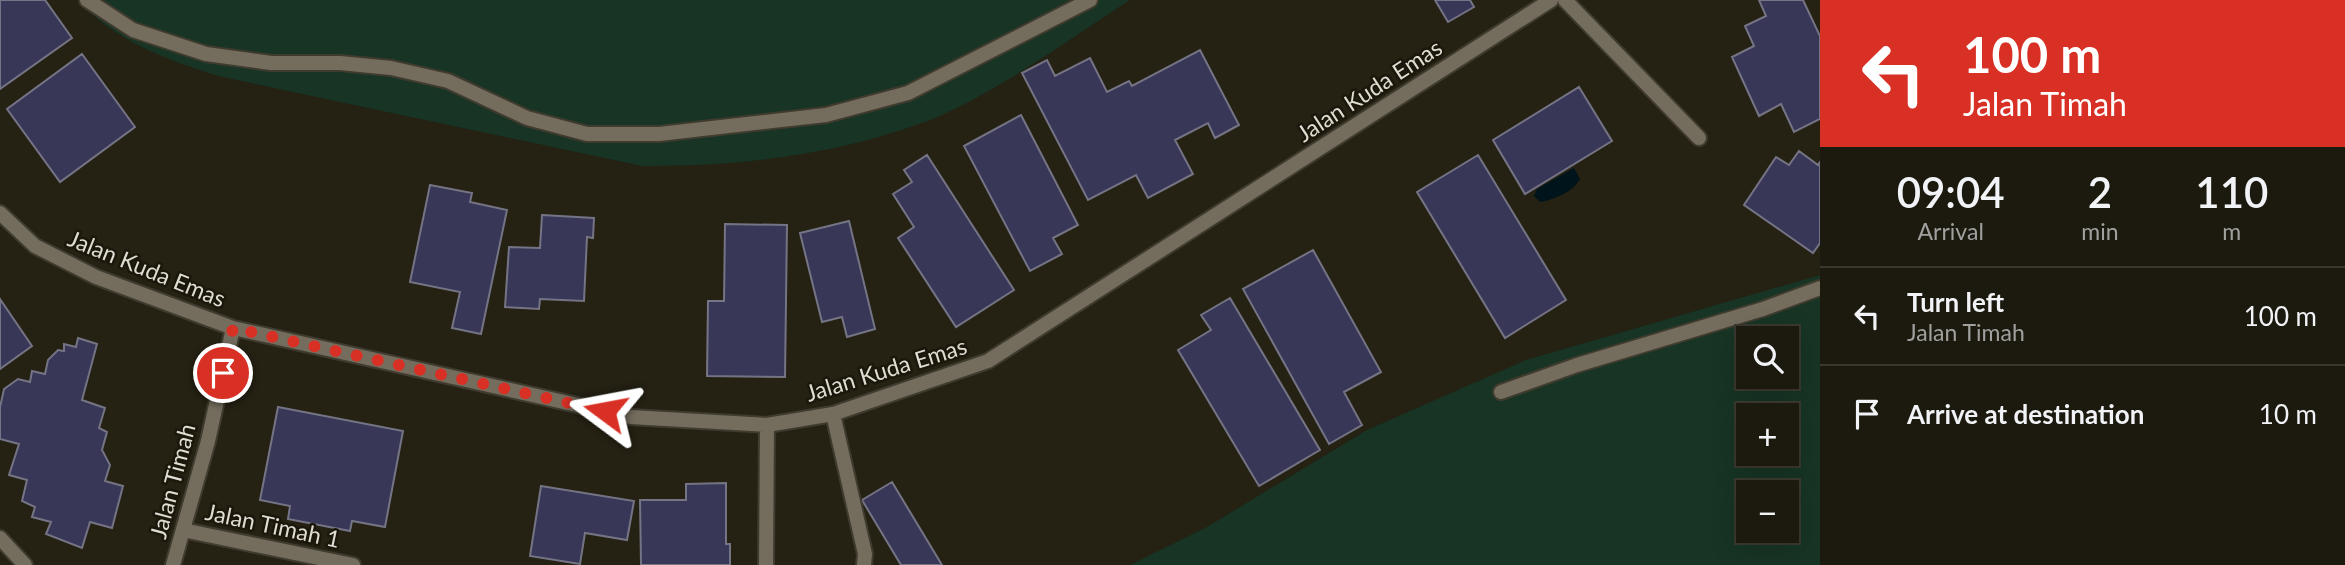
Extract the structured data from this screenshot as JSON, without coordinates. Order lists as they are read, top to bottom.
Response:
{
  "streets": {
    "street": ["Jalan Kuda Emas", "Jalan Timah", "Jalan Timah 1"]
  },
  "crossings": [
    ["Jalan Kuda Emas", "Jalan Timah"],
    ["Jalan Timah", "Jalan Timah 1"]
  ],
  "page": {
    "turn": ["100 m", "Jalan Timah"],
    "eta": [
      "09:04",
      "Arrival",
      "2",
      "min",
      "110",
      "m"
    ],
    "list": [
      {
        "name": "Turn left",
        "note": "Jalan Timah",
        "value": "100 m"
      },
      {
        "name": "Arrive at destination",
        "value": "10 m"
      }
    ],
    "map_buttons": ["+", "−"]
  }
}
